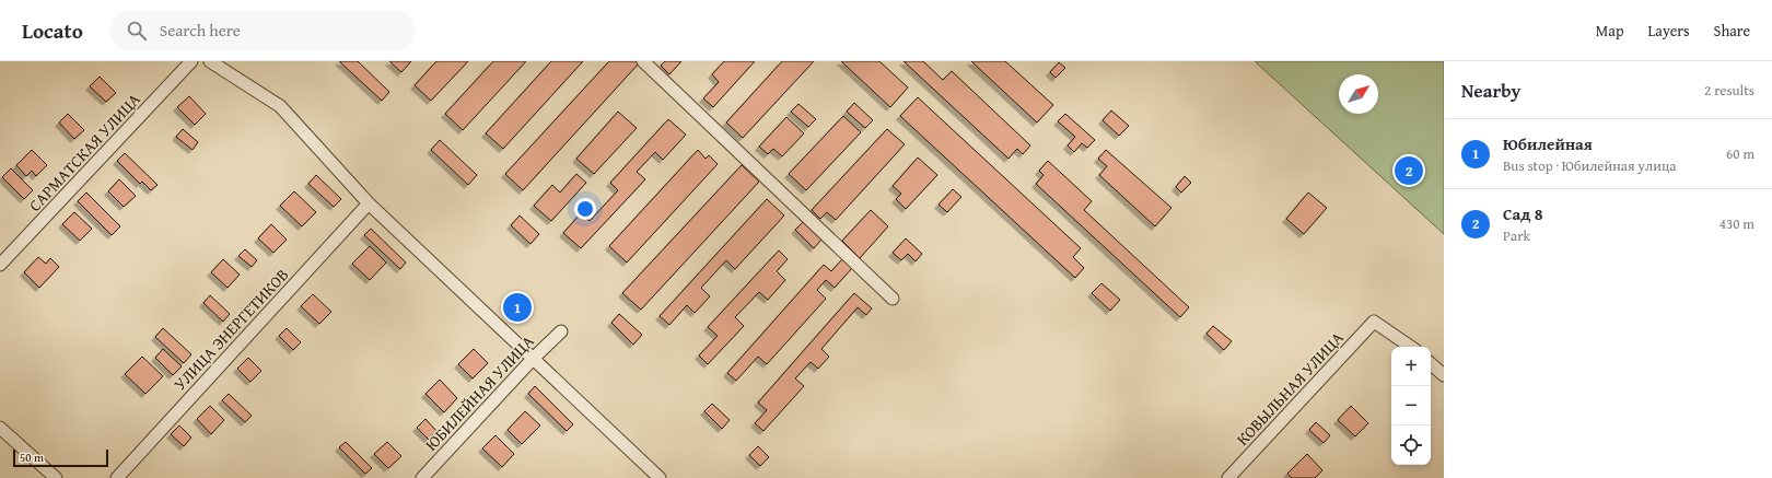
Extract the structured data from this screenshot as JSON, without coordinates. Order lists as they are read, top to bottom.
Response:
{
  "streets": {
    "street": [
      "САРМАТСКАЯ УЛИЦА",
      "УЛИЦА ЭНЕРГЕТИКОВ",
      "КОВЫЛЬНАЯ УЛИЦА",
      "ЮБИЛЕЙНАЯ УЛИЦА"
    ]
  },
  "scale_bar": "50 m",
  "north": "top right",
  "page": {
    "header": "Locato",
    "search": "Search here",
    "nav": ["Map", "Layers", "Share"],
    "heading": ["Nearby", "2 results"],
    "list": [
      {
        "mark": "1",
        "name": "Юбилейная",
        "note": "Bus stop · Юбилейная улица",
        "value": "60 m"
      },
      {
        "mark": "2",
        "name": "Сад 8",
        "note": "Park",
        "value": "430 m"
      }
    ],
    "pins": ["2", "1"],
    "map_buttons": ["+", "−"],
    "scale": "50 m"
  }
}
